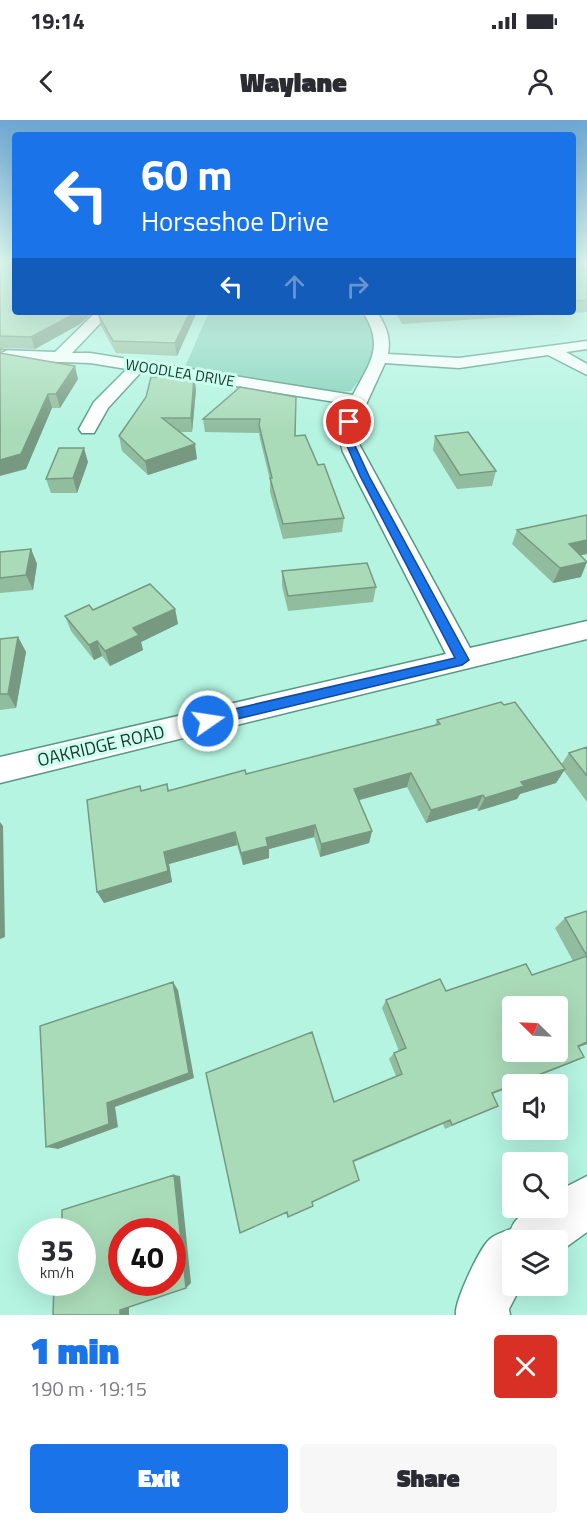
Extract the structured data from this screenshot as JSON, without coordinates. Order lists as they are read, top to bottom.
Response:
{
  "streets": {
    "street": ["WOODLEA DRIVE", "OAKRIDGE ROAD"]
  },
  "north": "top left",
  "page": {
    "status": "19:14",
    "header": "Waylane",
    "turn": ["60 m", "Horseshoe Drive"],
    "speed": "35 km/h",
    "limit": "40",
    "heading": ["1 min", "190 m · 19:15"],
    "buttons": ["Exit", "Share"]
  }
}
